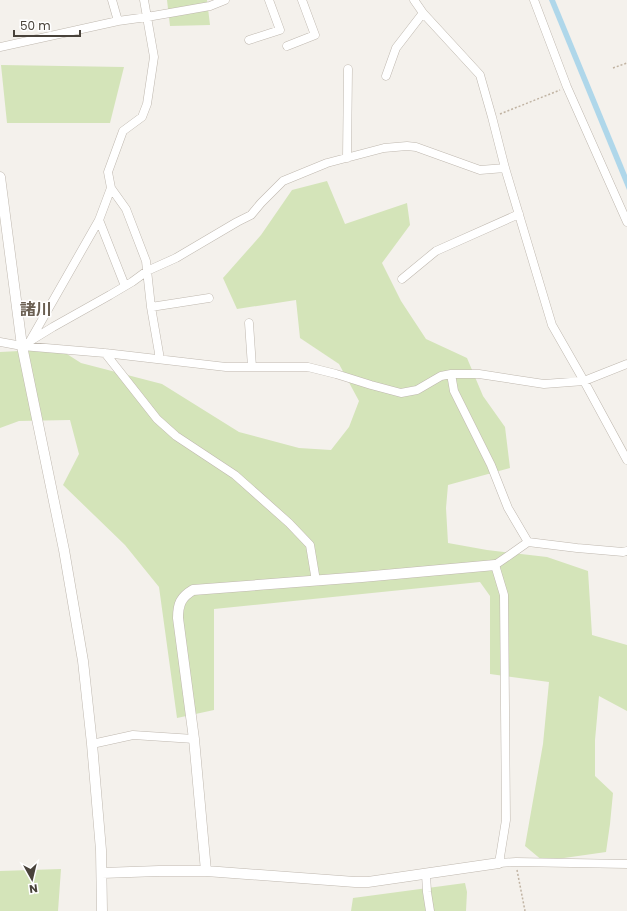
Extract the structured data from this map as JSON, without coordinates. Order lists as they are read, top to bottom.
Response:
{
  "districts": ["諸川"],
  "scale_bar": "50 m",
  "north": "bottom"
}
